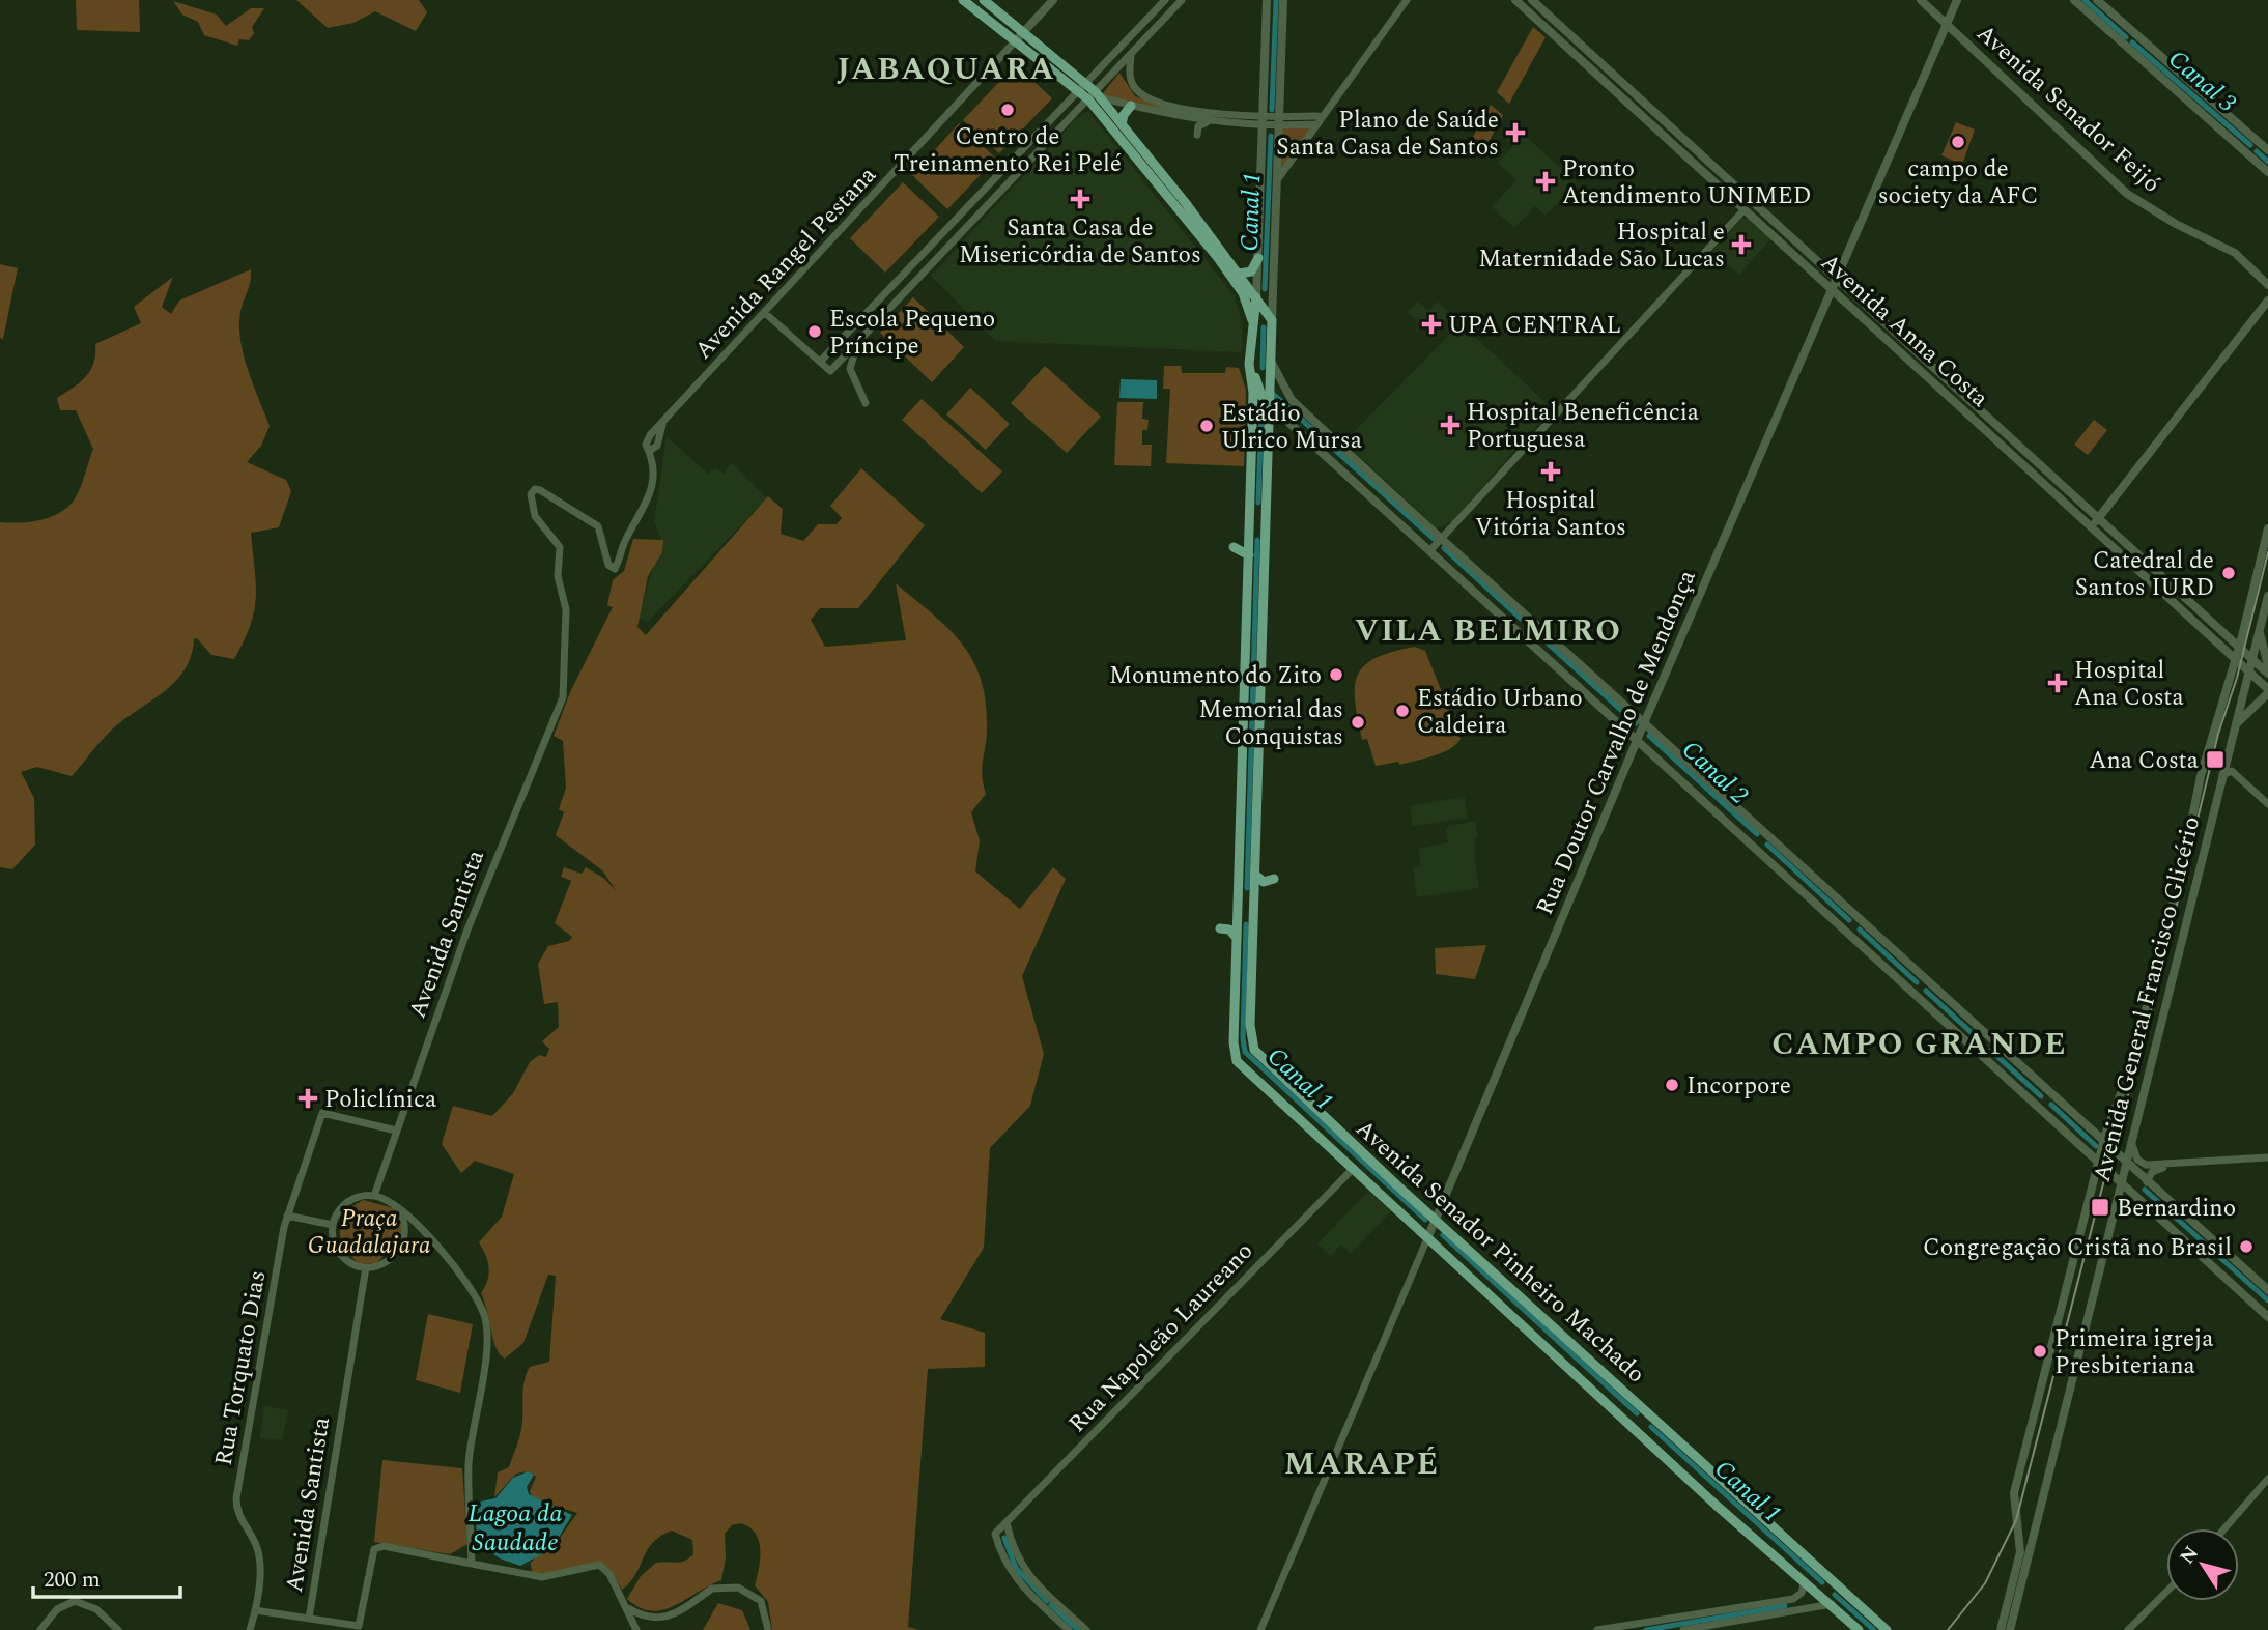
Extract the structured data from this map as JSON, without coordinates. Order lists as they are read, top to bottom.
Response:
{
  "streets": {
    "main road": [
      "Avenida Senador Feijó",
      "Avenida Rangel Pestana",
      "Avenida Anna Costa",
      "Rua Doutor Carvalho de Mendonça",
      "Avenida General Francisco Glicério",
      "Avenida Senador Pinheiro Machado"
    ],
    "street": ["Avenida Santista", "Rua Napoleão Laureano", "Rua Torquato Dias"]
  },
  "crossings": [
    ["Avenida Senador Feijó", "Rua Doutor Carvalho de Mendonça"],
    ["Avenida Rangel Pestana", "Avenida Santista"],
    ["Avenida Anna Costa", "Rua Doutor Carvalho de Mendonça"],
    ["Avenida Anna Costa", "Avenida General Francisco Glicério"],
    ["Rua Doutor Carvalho de Mendonça", "Avenida Senador Pinheiro Machado"],
    ["Avenida Santista", "Rua Torquato Dias"],
    ["Avenida Senador Pinheiro Machado", "Rua Napoleão Laureano"]
  ],
  "districts": [
    "JABAQUARA",
    "VILA BELMIRO",
    "CAMPO GRANDE",
    "MARAPÉ"
  ],
  "water": [
    "Canal 3",
    "Canal 1",
    "Canal 2",
    "Lagoa da Saudade"
  ],
  "parks": ["Praça Guadalajara"],
  "places": {
    "other": [
      "Centro de Treinamento Rei Pelé",
      "campo de society da AFC",
      "Escola Pequeno Príncipe",
      "Estádio Ulrico Mursa",
      "Catedral de Santos IURD",
      "Monumento do Zito",
      "Estádio Urbano Caldeira",
      "Memorial das Conquistas",
      "Incorpore",
      "Congregação Cristã no Brasil",
      "Primeira igreja Presbiteriana"
    ],
    "health": [
      "Plano de Saúde Santa Casa de Santos",
      "Pronto Atendimento UNIMED",
      "Santa Casa de Misericórdia de Santos",
      "Hospital e Maternidade São Lucas",
      "UPA CENTRAL",
      "Hospital Beneficência Portuguesa",
      "Hospital Vitória Santos",
      "Hospital Ana Costa",
      "Policlínica"
    ],
    "transit": ["Ana Costa", "Bernardino"]
  },
  "scale_bar": "200 m",
  "north": "top left"
}
